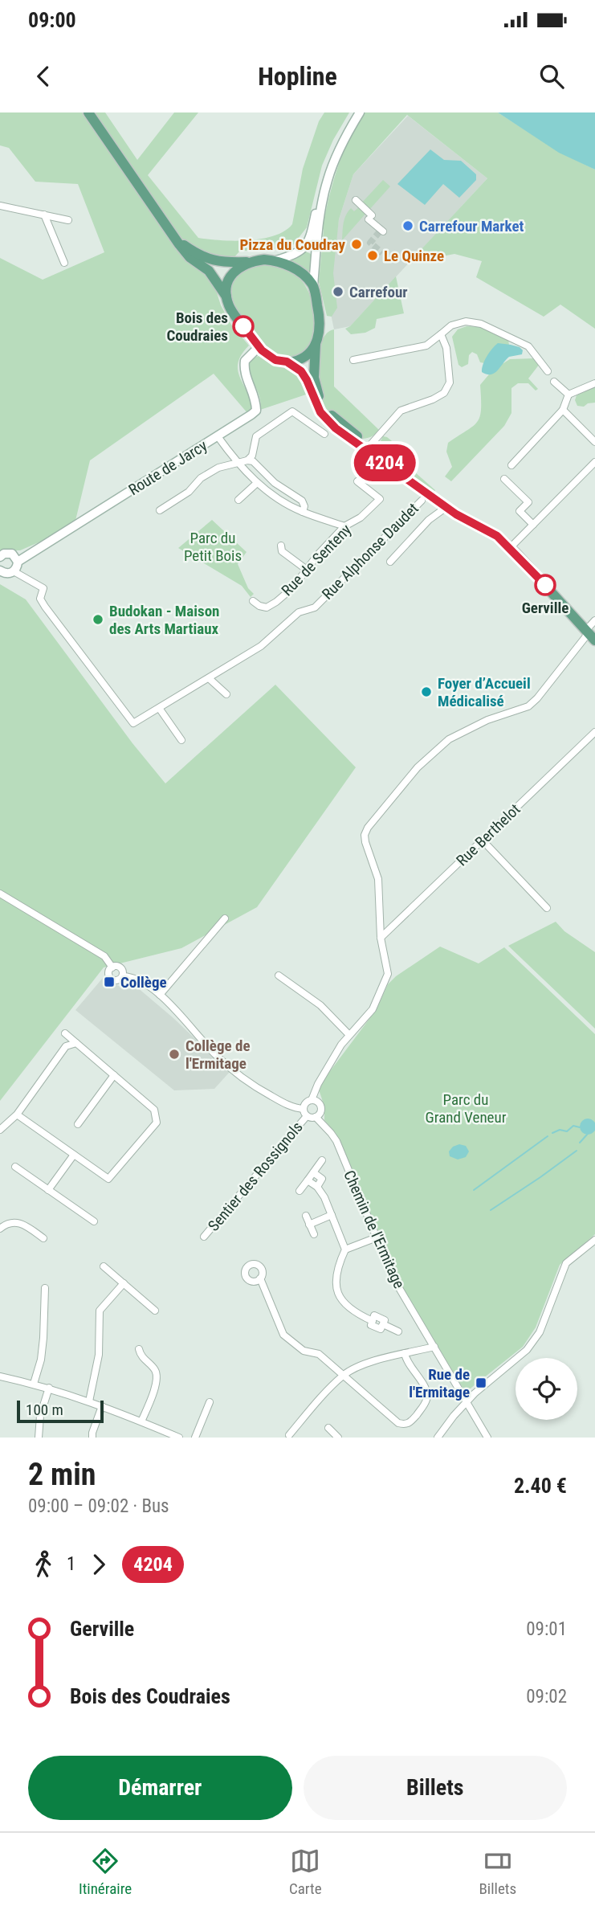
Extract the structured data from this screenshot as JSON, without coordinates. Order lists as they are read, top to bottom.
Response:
{
  "streets": {
    "street": [
      "Route de Jarcy",
      "Rue Alphonse Daudet",
      "Rue de Senteny",
      "Rue Berthelot",
      "Sentier des Rossignols",
      "Chemin de l'Ermitage"
    ]
  },
  "crossings": [
    ["Sentier des Rossignols", "Chemin de l'Ermitage"]
  ],
  "parks": ["Parc du Petit Bois", "Parc du Grand Veneur"],
  "places": {
    "other": [
      "Carrefour Market",
      "Pizza du Coudray",
      "Le Quinze",
      "Carrefour",
      "Bois des Coudraies",
      "Gerville",
      "Budokan - Maison des Arts Martiaux",
      "Foyer d’Accueil Médicalisé",
      "Collège de l'Ermitage"
    ],
    "transit": ["Collège", "Rue de l'Ermitage"]
  },
  "lines": ["bus line 4204"],
  "scale_bar": "100 m",
  "page": {
    "status": "09:00",
    "header": "Hopline",
    "on_map": "4204",
    "scale": "100 m",
    "heading": ["2 min", "09:00 – 09:02 · Bus", "2.40 €"],
    "legs": ["1", "4204"],
    "list": [
      {
        "name": "Gerville",
        "value": "09:01"
      },
      {
        "name": "Bois des Coudraies",
        "value": "09:02"
      }
    ],
    "buttons": ["Démarrer", "Billets"],
    "tabs": ["Itinéraire", "Carte", "Billets"]
  }
}
